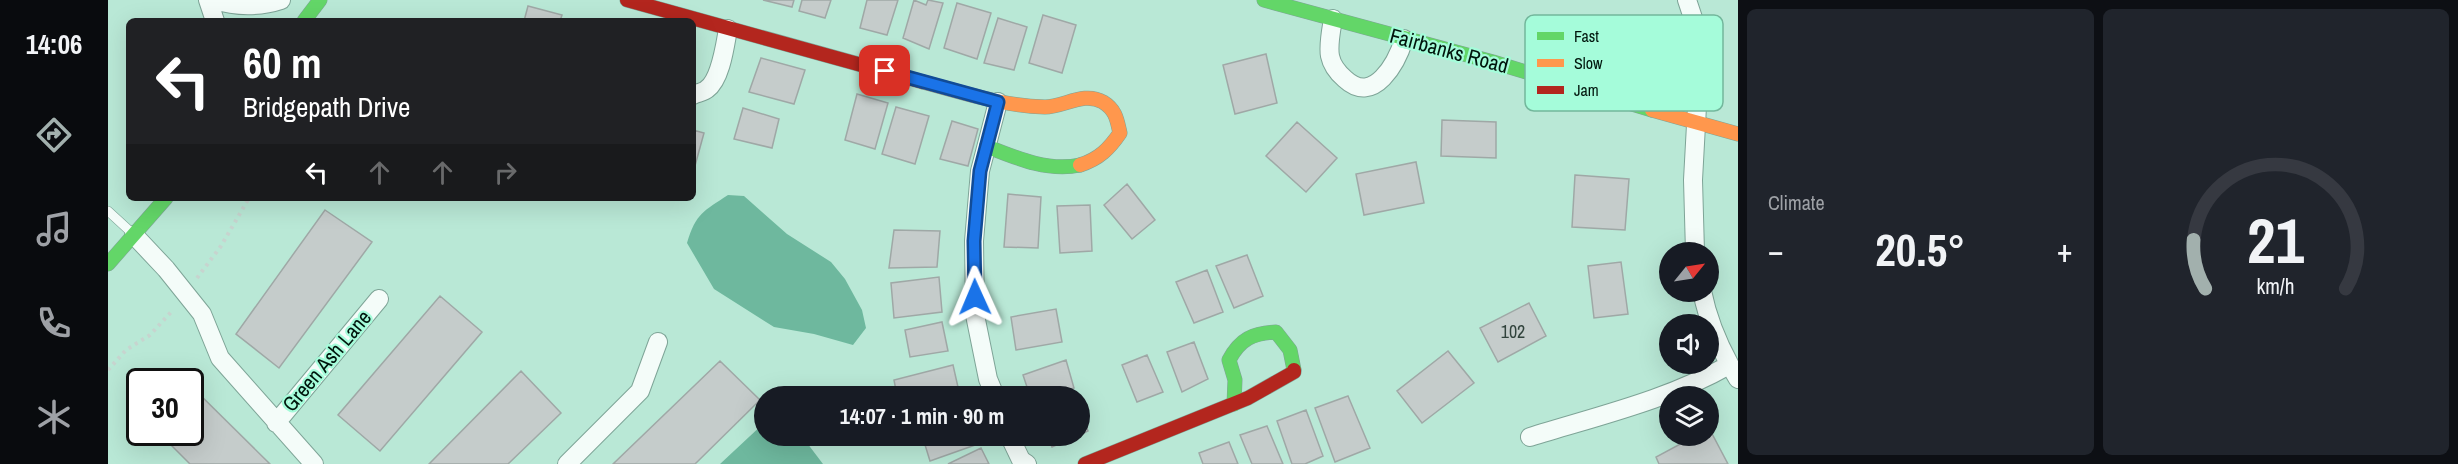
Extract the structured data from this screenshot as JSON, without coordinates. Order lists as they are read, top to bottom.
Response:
{
  "streets": {
    "street": ["Fairbanks Road", "Green Ash Lane"]
  },
  "house_numbers": ["102"],
  "legend": ["Fast", "Slow", "Jam"],
  "north": "top right",
  "page": {
    "tabs": "14:06",
    "tile": "Climate",
    "turn": ["60 m", "Bridgepath Drive"],
    "heat": ["−", "20.5°", "+"],
    "limit": "30",
    "trip": "14:07 · 1 min · 90 m",
    "gauge": ["21", "km/h"]
  }
}
